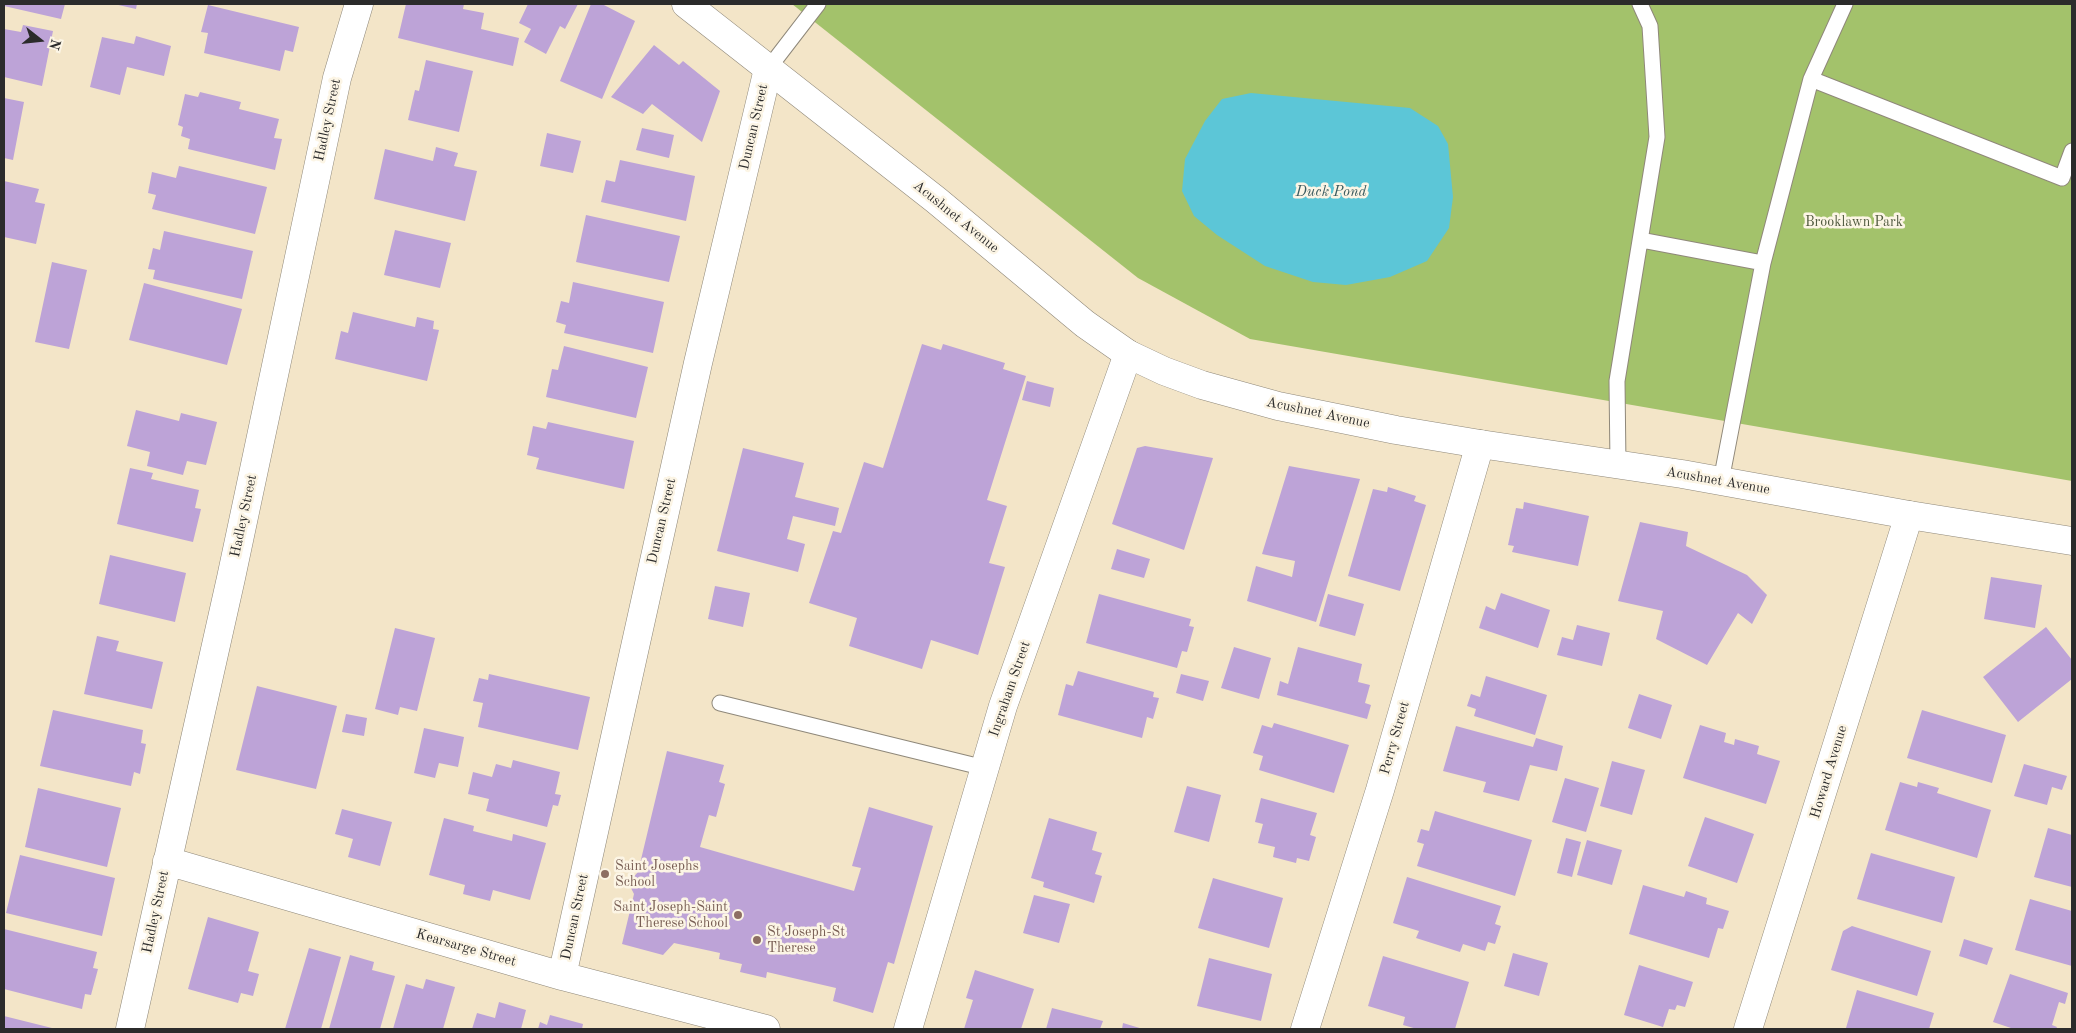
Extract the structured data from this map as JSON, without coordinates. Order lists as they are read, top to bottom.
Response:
{
  "streets": {
    "street": [
      "Hadley Street",
      "Duncan Street",
      "Acushnet Avenue",
      "Ingraham Street",
      "Perry Street",
      "Howard Avenue",
      "Kearsarge Street"
    ]
  },
  "crossings": [
    ["Hadley Street", "Kearsarge Street"],
    ["Duncan Street", "Acushnet Avenue"],
    ["Duncan Street", "Kearsarge Street"],
    ["Acushnet Avenue", "Ingraham Street"],
    ["Acushnet Avenue", "Perry Street"],
    ["Acushnet Avenue", "Howard Avenue"]
  ],
  "water": ["Duck Pond"],
  "parks": ["Brooklawn Park"],
  "places": ["Saint Josephs School", "Saint Joseph-Saint Therese School", "St Joseph-St Therese"],
  "north": "right"
}
